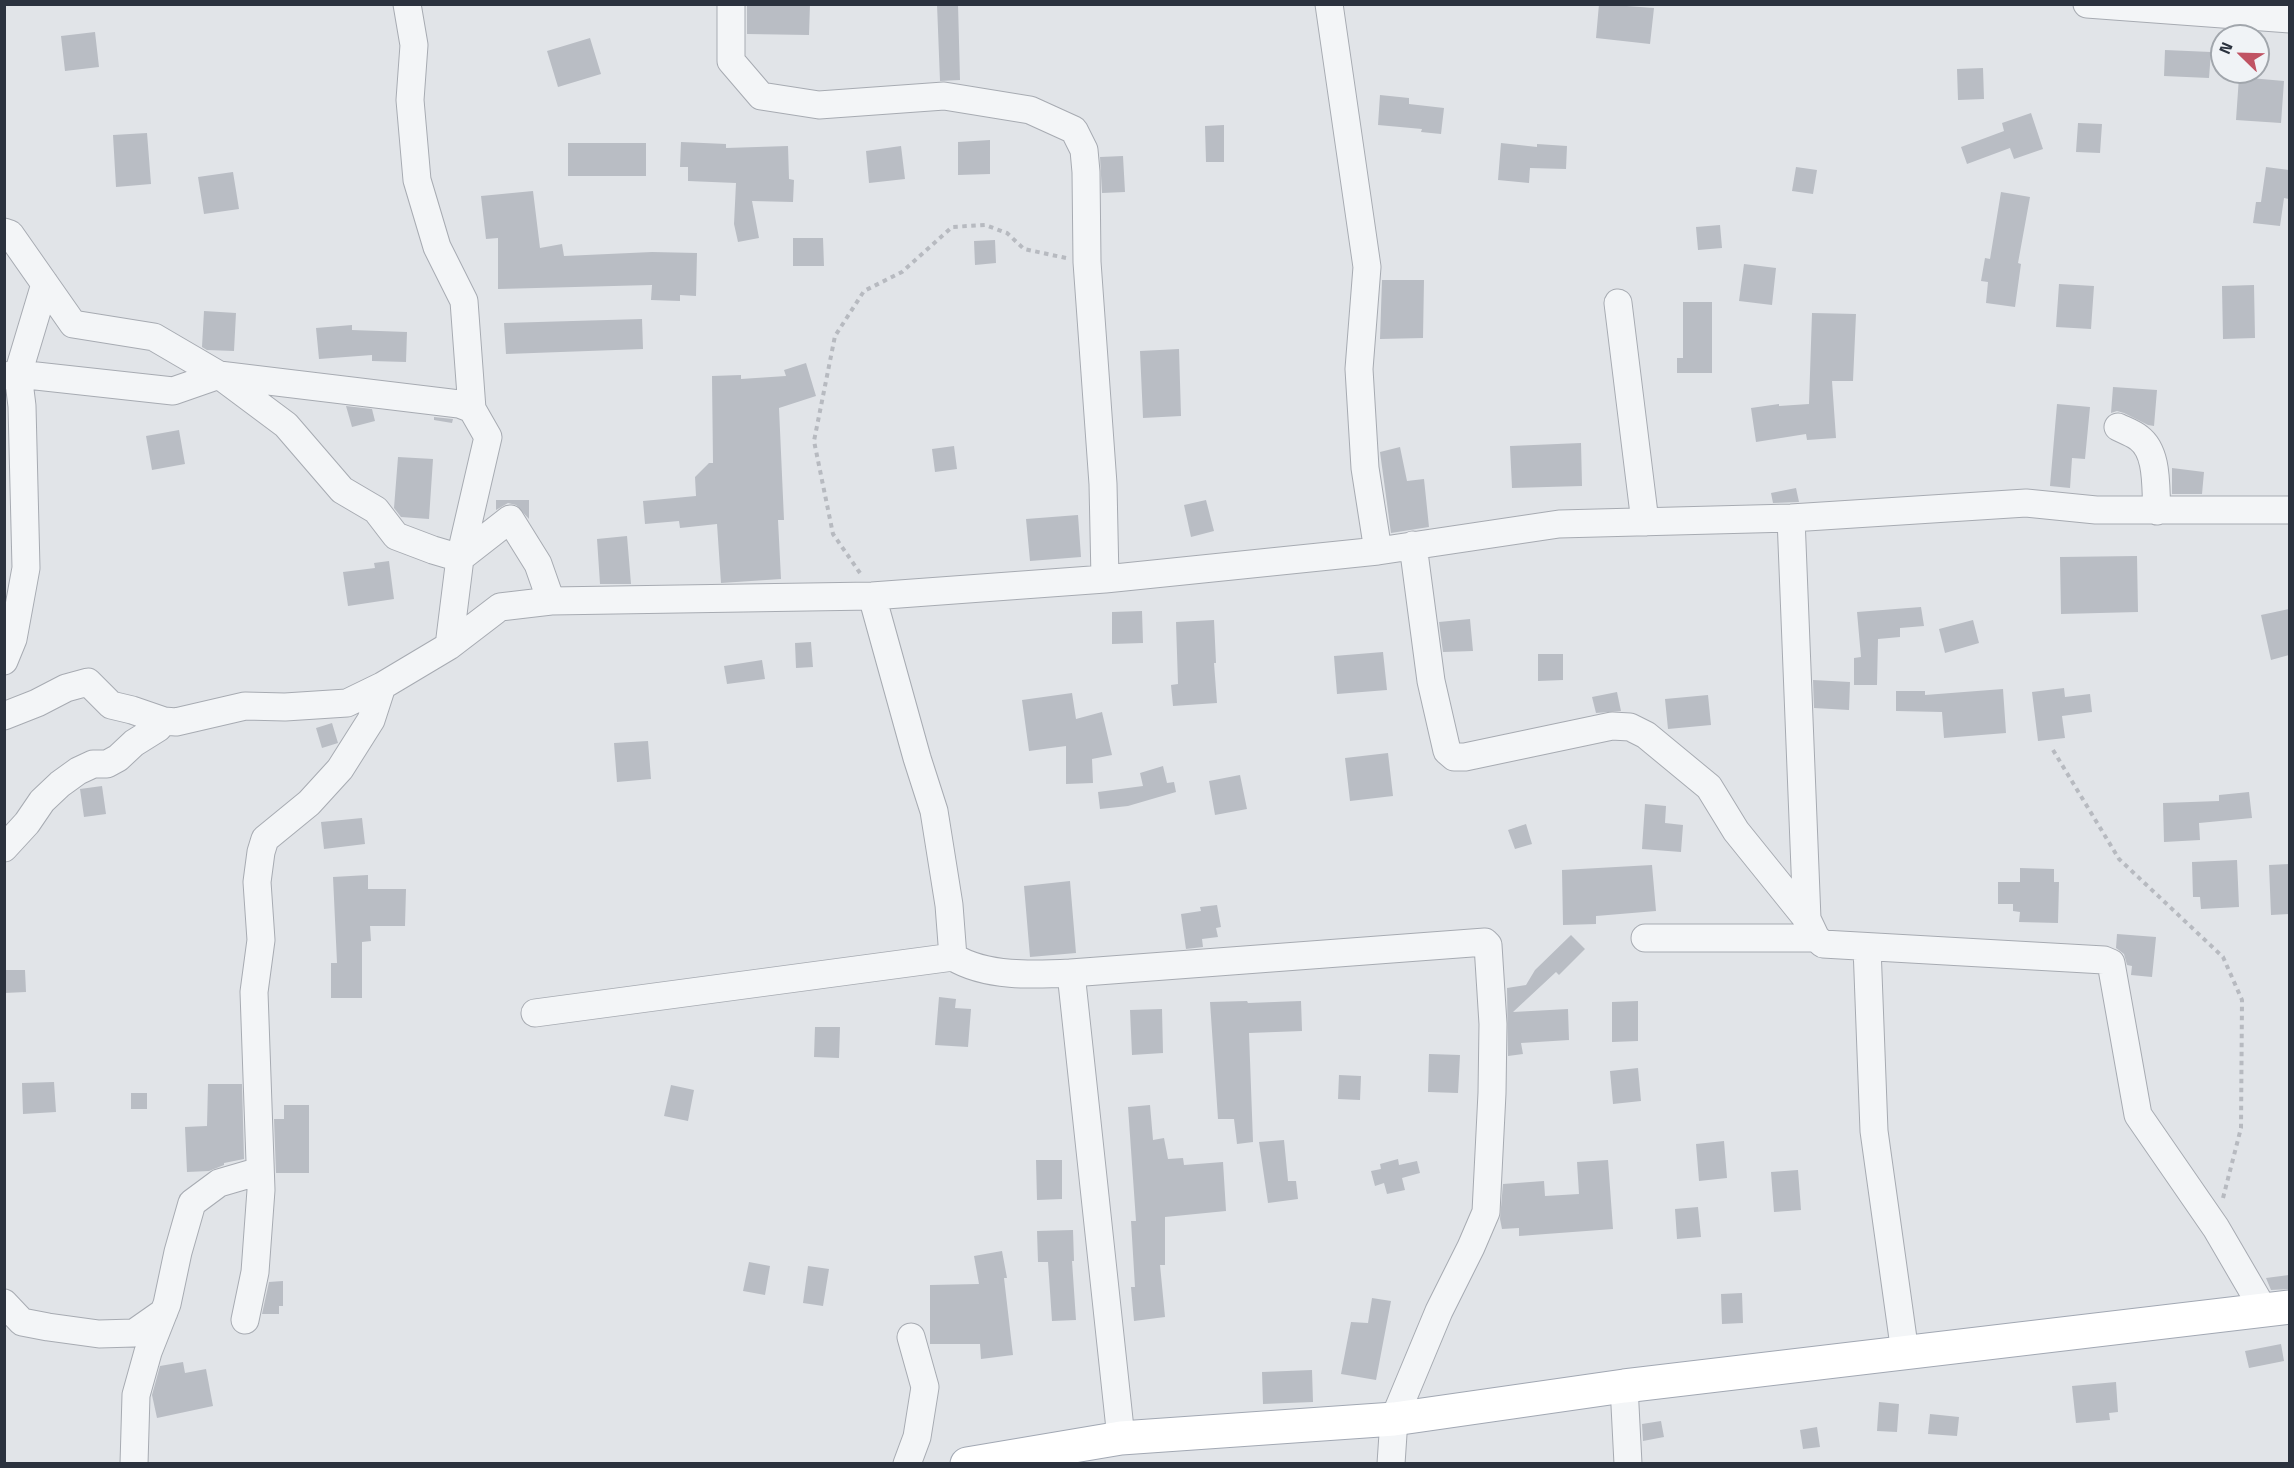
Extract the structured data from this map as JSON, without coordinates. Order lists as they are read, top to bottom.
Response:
{
  "north": "top left"
}
